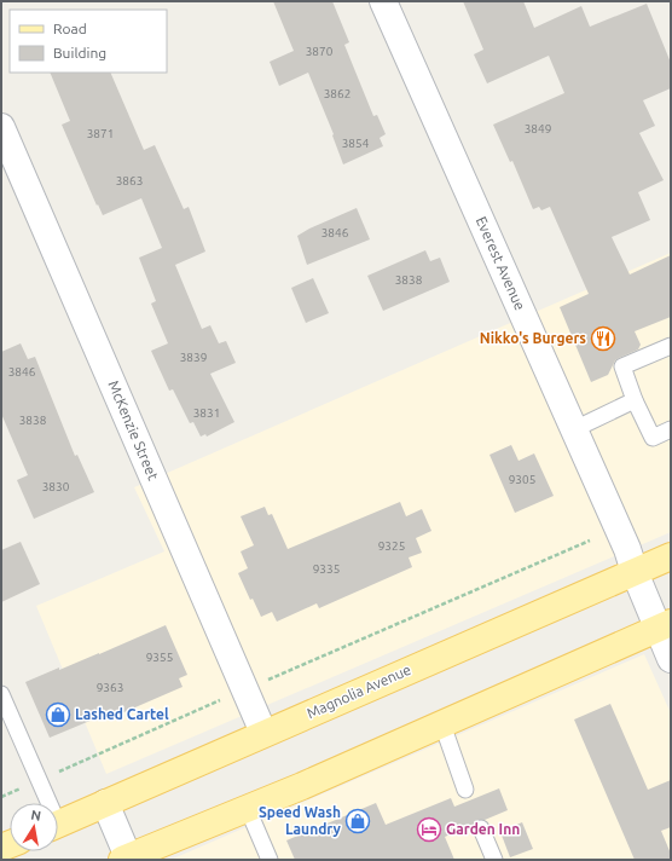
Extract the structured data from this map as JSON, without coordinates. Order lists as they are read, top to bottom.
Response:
{
  "streets": {
    "main road": ["Magnolia Avenue"],
    "street": ["Everest Avenue", "McKenzie Street"]
  },
  "crossings": [
    ["Everest Avenue", "Magnolia Avenue"],
    ["McKenzie Street", "Magnolia Avenue"]
  ],
  "places": {
    "restaurant": ["Nikko's Burgers"],
    "shop": ["Lashed Cartel", "Speed Wash Laundry"],
    "hotel": ["Garden Inn"]
  },
  "house_numbers": [
    "3870",
    "3862",
    "3849",
    "3871",
    "3854",
    "3863",
    "3846",
    "3838",
    "3839",
    "3846",
    "3831",
    "3838",
    "9305",
    "3830",
    "9325",
    "9335",
    "9355",
    "9363"
  ],
  "legend": ["Road", "Building"],
  "north": "top"
}
